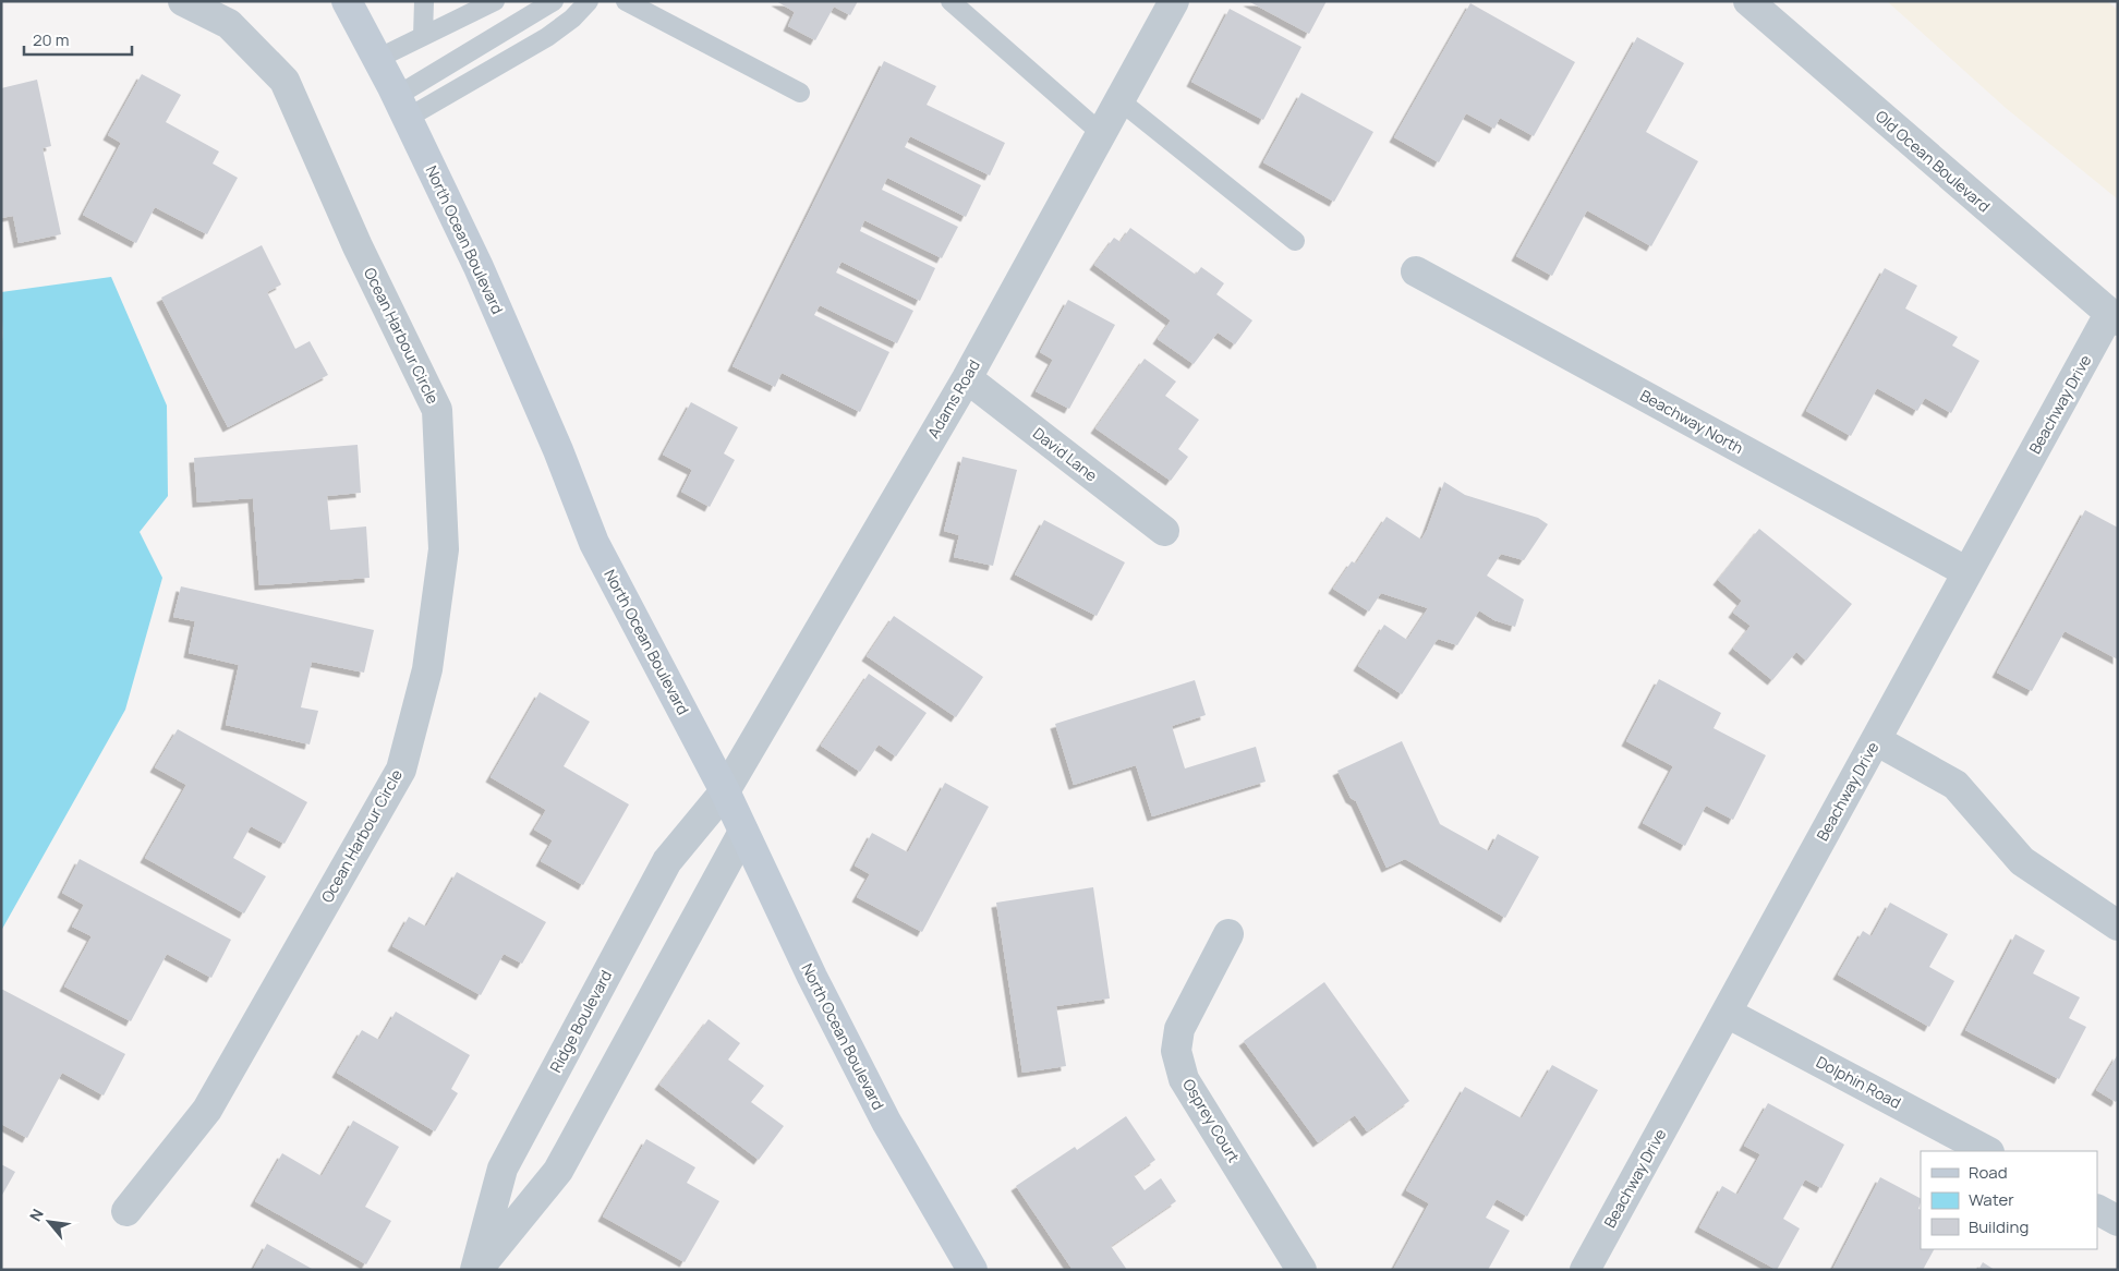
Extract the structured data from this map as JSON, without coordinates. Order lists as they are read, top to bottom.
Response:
{
  "streets": {
    "main road": ["North Ocean Boulevard"],
    "street": [
      "Old Ocean Boulevard",
      "Ocean Harbour Circle",
      "Adams Road",
      "Beachway Drive",
      "Beachway North",
      "David Lane",
      "Ridge Boulevard",
      "Dolphin Road",
      "Osprey Court"
    ]
  },
  "crossings": [
    ["Old Ocean Boulevard", "Beachway Drive"],
    ["North Ocean Boulevard", "Adams Road"],
    ["North Ocean Boulevard", "Ridge Boulevard"],
    ["Adams Road", "David Lane"],
    ["Adams Road", "Ridge Boulevard"],
    ["Beachway Drive", "Beachway North"],
    ["Beachway Drive", "Dolphin Road"]
  ],
  "legend": ["Road", "Water", "Building"],
  "scale_bar": "20 m",
  "north": "top left"
}
